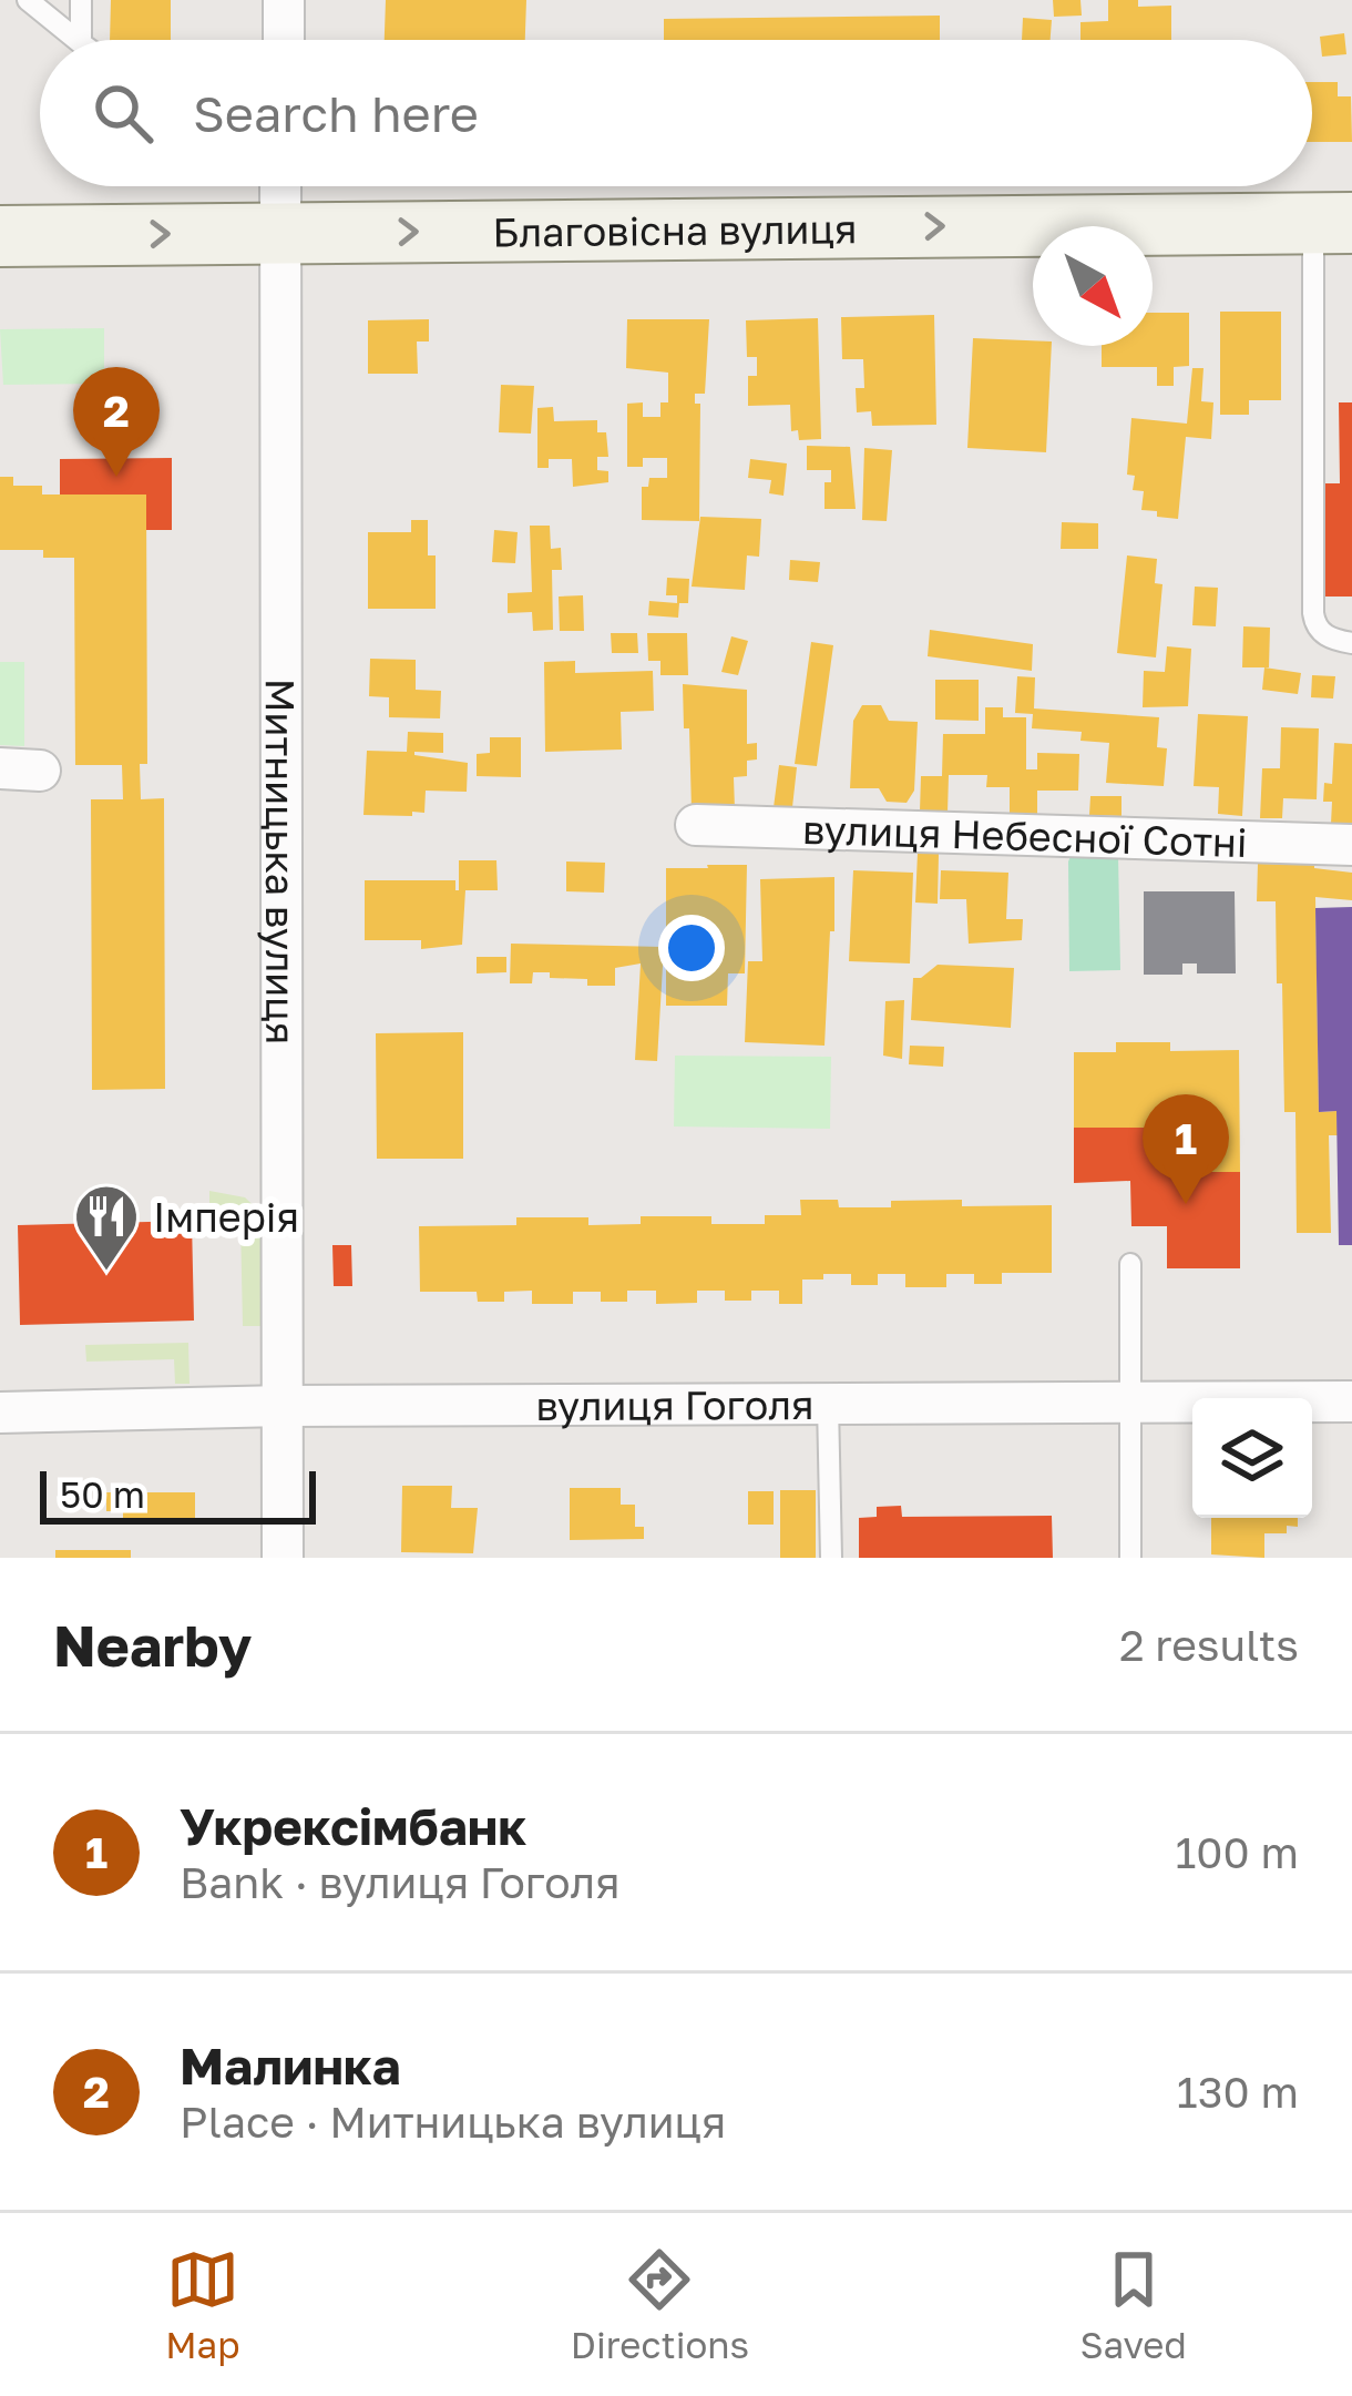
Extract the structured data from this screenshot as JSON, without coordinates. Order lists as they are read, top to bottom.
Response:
{
  "streets": {
    "main road": ["Благовісна вулиця"],
    "street": ["вулиця Небесної Сотні", "Митницька вулиця", "вулиця Гоголя"]
  },
  "crossings": [
    ["Благовісна вулиця", "Митницька вулиця"],
    ["Митницька вулиця", "вулиця Гоголя"]
  ],
  "one_way": ["Благовісна вулиця"],
  "places": {
    "restaurant": ["Імперія"]
  },
  "scale_bar": "50 m",
  "north": "bottom right",
  "page": {
    "search": "Search here",
    "pins": ["2", "1"],
    "scale": "50 m",
    "heading": ["Nearby", "2 results"],
    "list": [
      {
        "mark": "1",
        "name": "Укрексімбанк",
        "note": "Bank · вулиця Гоголя",
        "value": "100 m"
      },
      {
        "mark": "2",
        "name": "Малинка",
        "note": "Place · Митницька вулиця",
        "value": "130 m"
      }
    ],
    "nav": ["Map", "Directions", "Saved"]
  }
}
